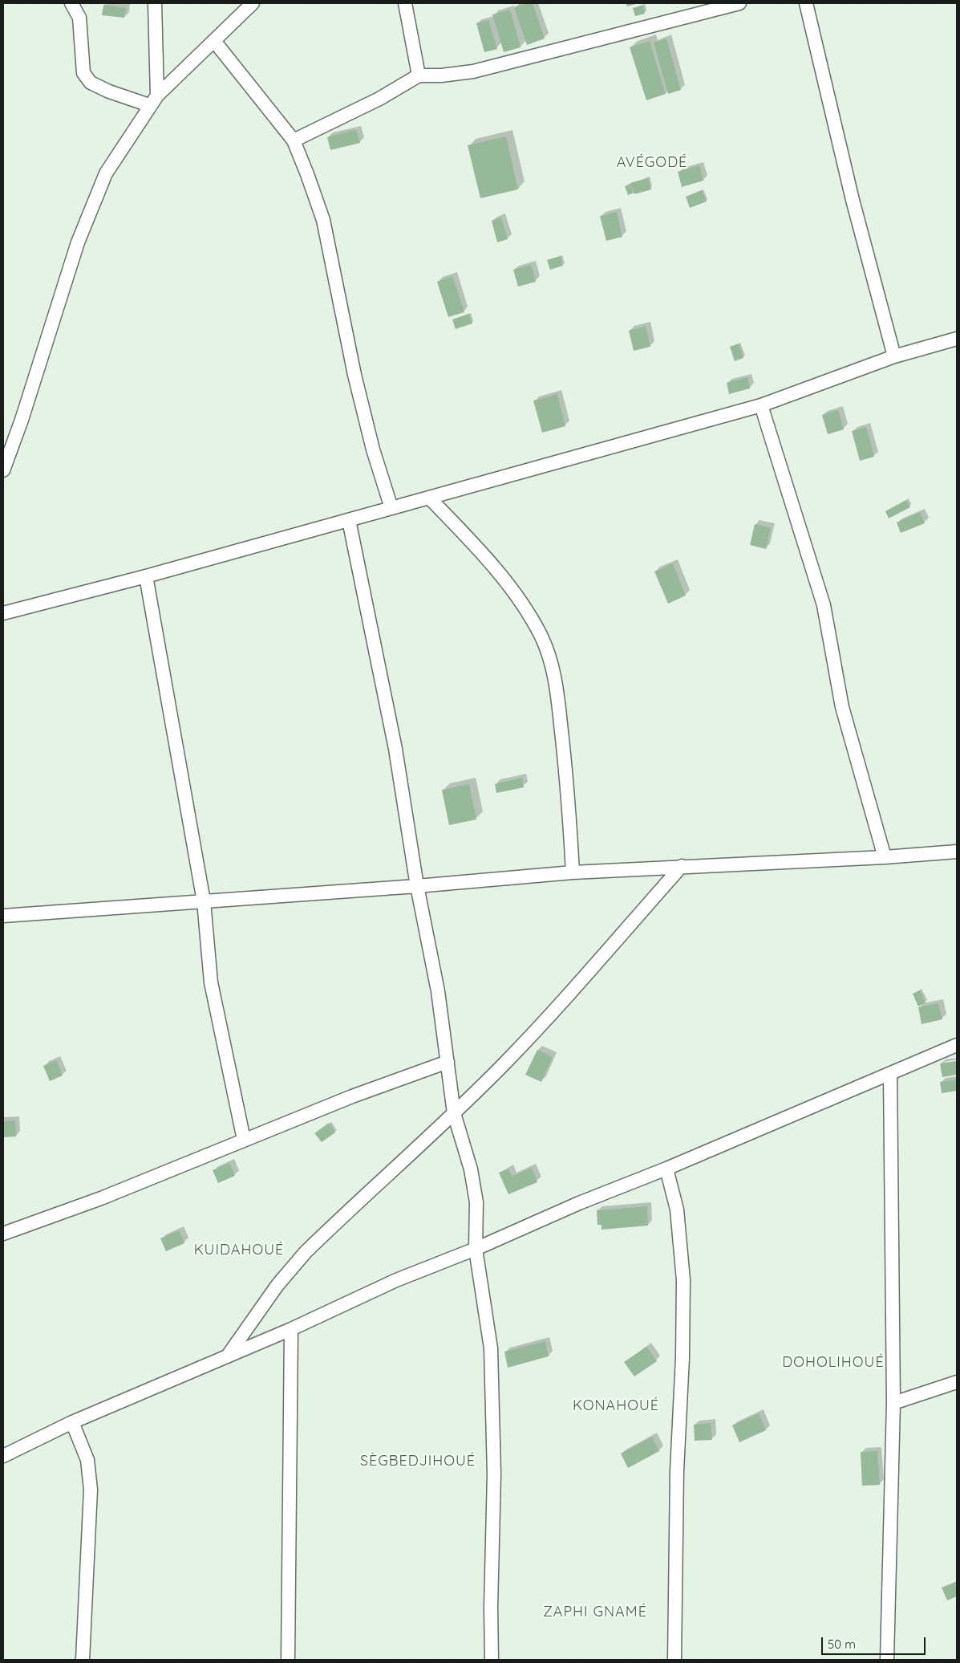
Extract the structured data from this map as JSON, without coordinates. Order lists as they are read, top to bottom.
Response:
{
  "districts": [
    "AVÉGODÉ",
    "KUIDAHOUÉ",
    "DOHOLIHOUÉ",
    "KONAHOUÉ",
    "SÈGBEDJIHOUÉ",
    "ZAPHI GNAMÉ"
  ],
  "scale_bar": "50 m"
}
